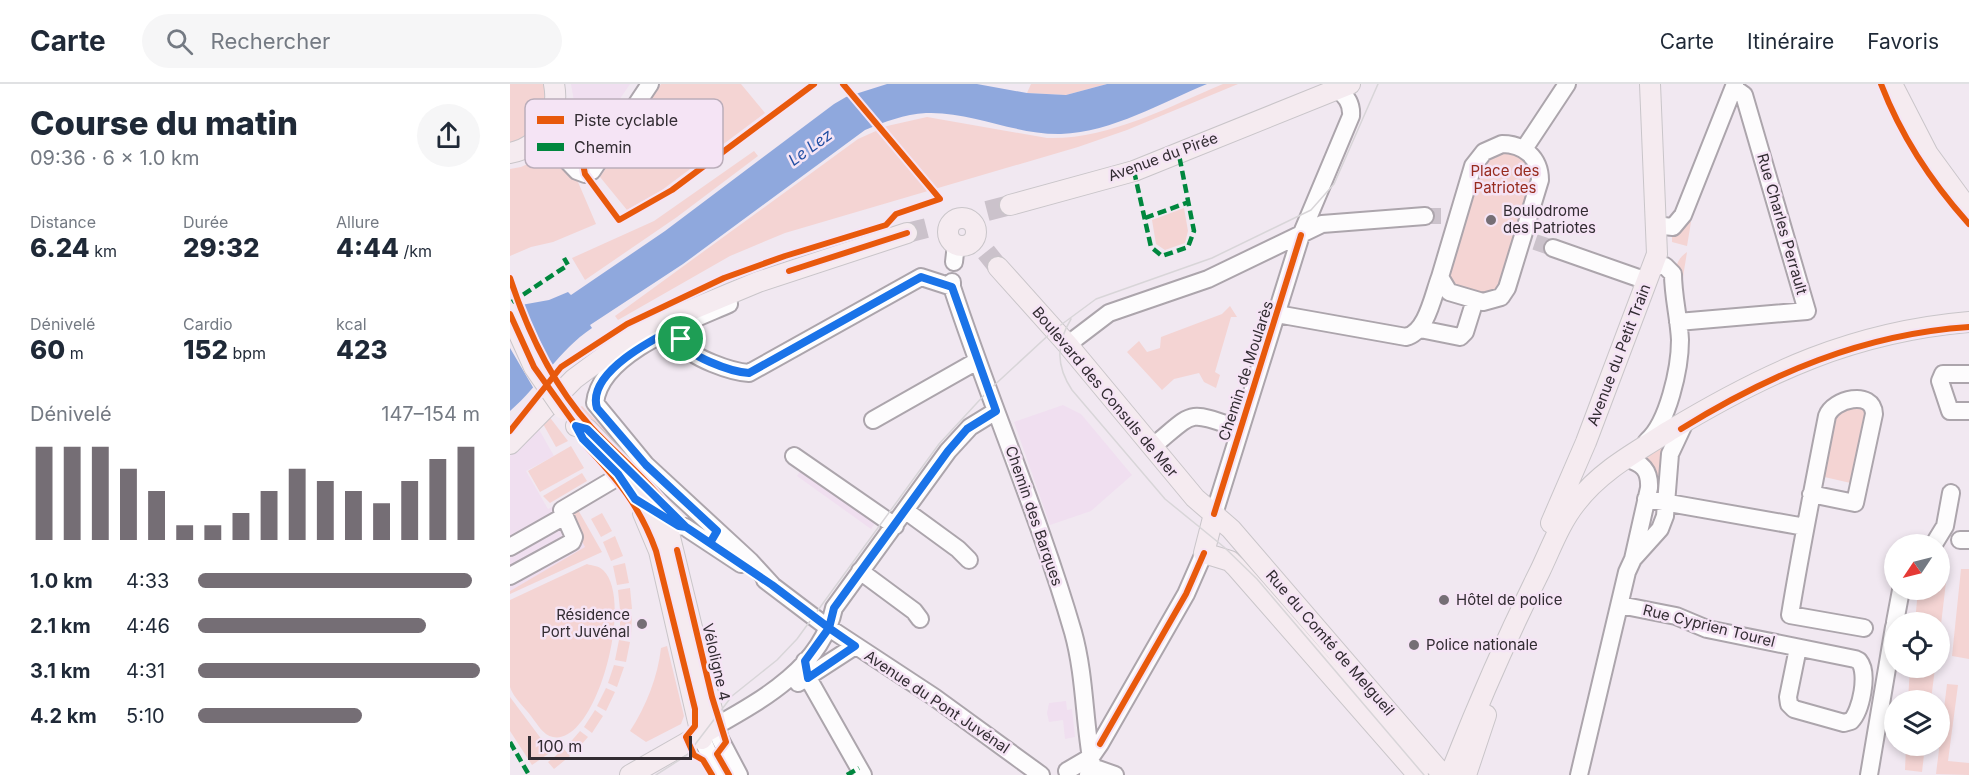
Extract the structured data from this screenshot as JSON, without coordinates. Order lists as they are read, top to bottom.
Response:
{
  "streets": {
    "main road": [
      "Avenue du Pirée",
      "Avenue du Petit Train",
      "Chemin de Moularès",
      "Boulevard des Consuls de Mer",
      "Rue du Comté de Melgueil"
    ],
    "street": [
      "Rue Charles Perrault",
      "Chemin des Barques",
      "Rue Cyprien Tourel",
      "Avenue du Pont Juvénal"
    ],
    "cycle path": ["Véloligne 4"]
  },
  "crossings": [
    ["Avenue du Pirée", "Chemin de Moularès"],
    ["Chemin de Moularès", "Boulevard des Consuls de Mer"],
    ["Chemin de Moularès", "Chemin des Barques"],
    ["Chemin de Moularès", "Rue du Comté de Melgueil"],
    ["Boulevard des Consuls de Mer", "Rue du Comté de Melgueil"]
  ],
  "water": ["Le Lez"],
  "parks": ["Place des Patriotes"],
  "places": [
    "Boulodrome des Patriotes",
    "Hôtel de police",
    "Résidence Port Juvénal",
    "Police nationale"
  ],
  "legend": ["Piste cyclable", "Chemin"],
  "scale_bar": "100 m",
  "north": "bottom left",
  "page": {
    "header": "Carte",
    "search": "Rechercher",
    "nav": ["Carte", "Itinéraire", "Favoris"],
    "heading": ["Course du matin", "09:36 · 6 × 1.0 km"],
    "stats": [
      ["Distance", "6.24 km"],
      ["Durée", "29:32"],
      ["Allure", "4:44 /km"],
      ["Dénivelé", "60 m"],
      ["Cardio", "152 bpm"],
      ["kcal", "423"]
    ],
    "chart": ["Dénivelé", "147–154 m"],
    "list": [
      {
        "name": "1.0 km",
        "note": "4:33"
      },
      {
        "name": "2.1 km",
        "note": "4:46"
      },
      {
        "name": "3.1 km",
        "note": "4:31"
      },
      {
        "name": "4.2 km",
        "note": "5:10"
      }
    ],
    "scale": "100 m"
  }
}
